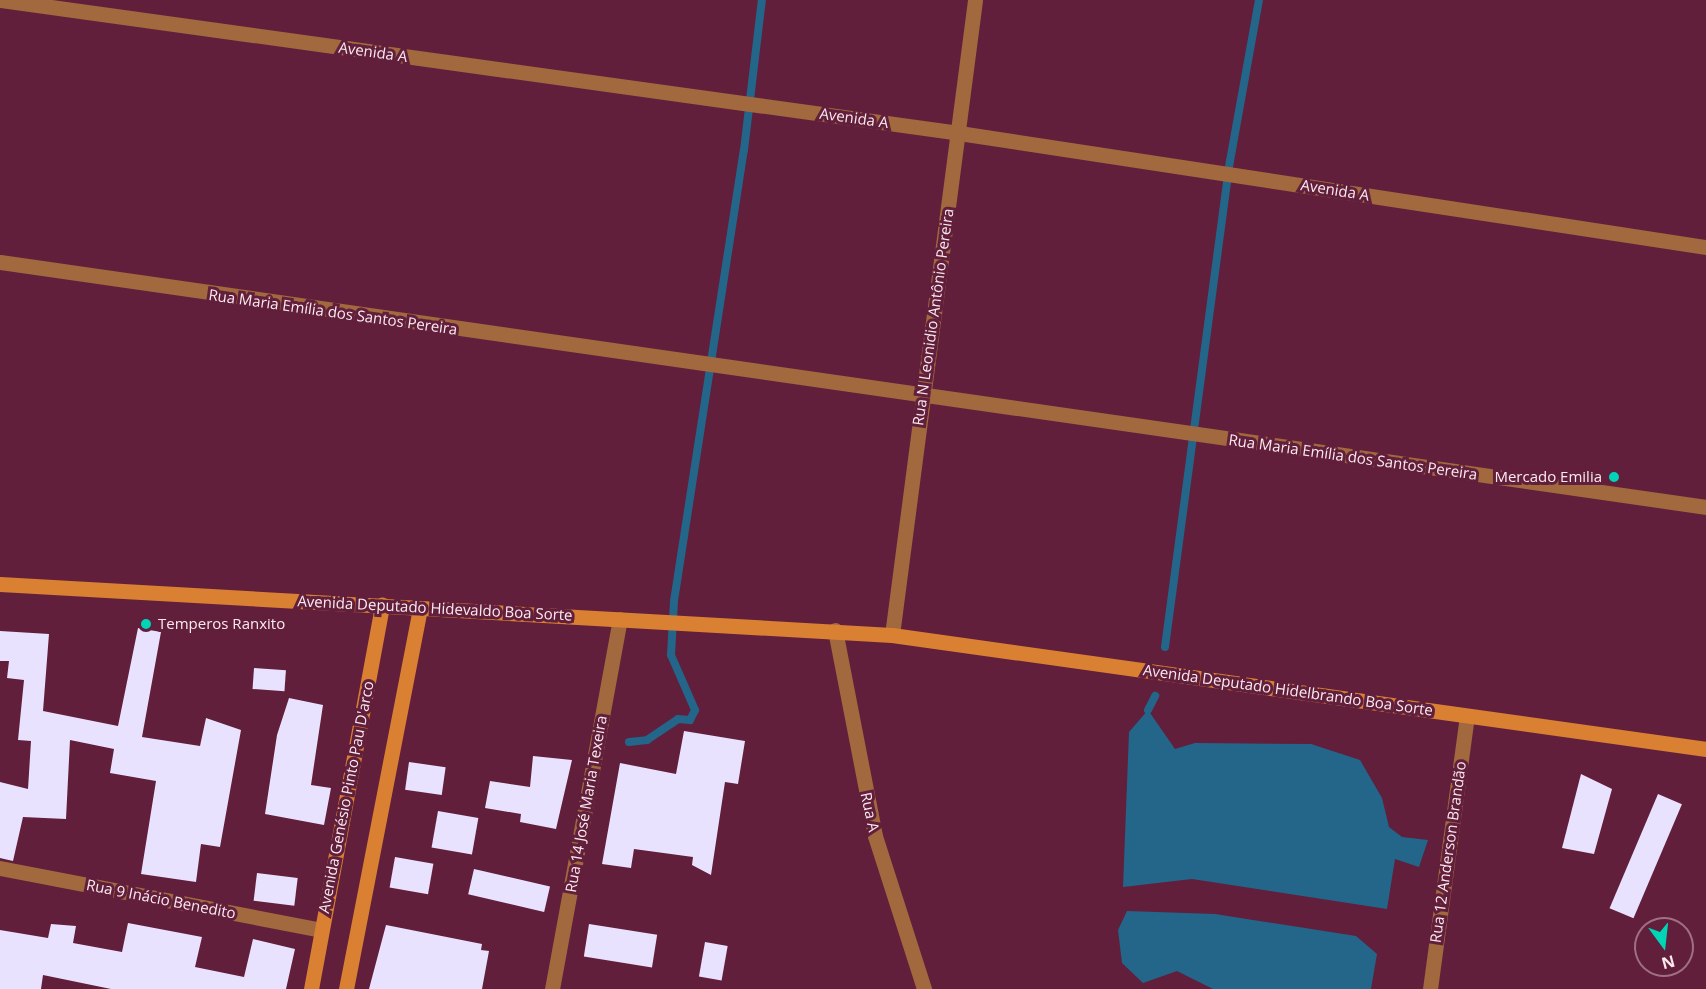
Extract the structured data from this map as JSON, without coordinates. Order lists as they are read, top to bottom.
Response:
{
  "streets": {
    "main road": ["Avenida Deputado Hidevaldo Boa Sorte", "Avenida Deputado Hidelbrando Boa Sorte", "Avenida Genésio Pinto Pau D'arco"],
    "street": [
      "Avenida A",
      "Rua Maria Emília dos Santos Pereira",
      "Rua N Leonidio Antônio Pereira",
      "Rua 14 José Maria Texeira",
      "Rua A",
      "Rua 12 Anderson Brandão",
      "Rua 9 Inácio Benedito"
    ]
  },
  "crossings": [
    ["Avenida A", "Rua N Leonidio Antônio Pereira"],
    ["Rua Maria Emília dos Santos Pereira", "Rua N Leonidio Antônio Pereira"],
    ["Rua N Leonidio Antônio Pereira", "Avenida Deputado Hidelbrando Boa Sorte"],
    ["Avenida Deputado Hidevaldo Boa Sorte", "Avenida Deputado Hidelbrando Boa Sorte"],
    ["Avenida Deputado Hidevaldo Boa Sorte", "Avenida Genésio Pinto Pau D'arco"],
    ["Avenida Deputado Hidevaldo Boa Sorte", "Rua 14 José Maria Texeira"],
    ["Avenida Deputado Hidevaldo Boa Sorte", "Rua A"],
    ["Avenida Deputado Hidelbrando Boa Sorte", "Rua 12 Anderson Brandão"],
    ["Avenida Genésio Pinto Pau D'arco", "Rua 9 Inácio Benedito"]
  ],
  "places": ["Mercado Emilia", "Temperos Ranxito"],
  "north": "bottom"
}
